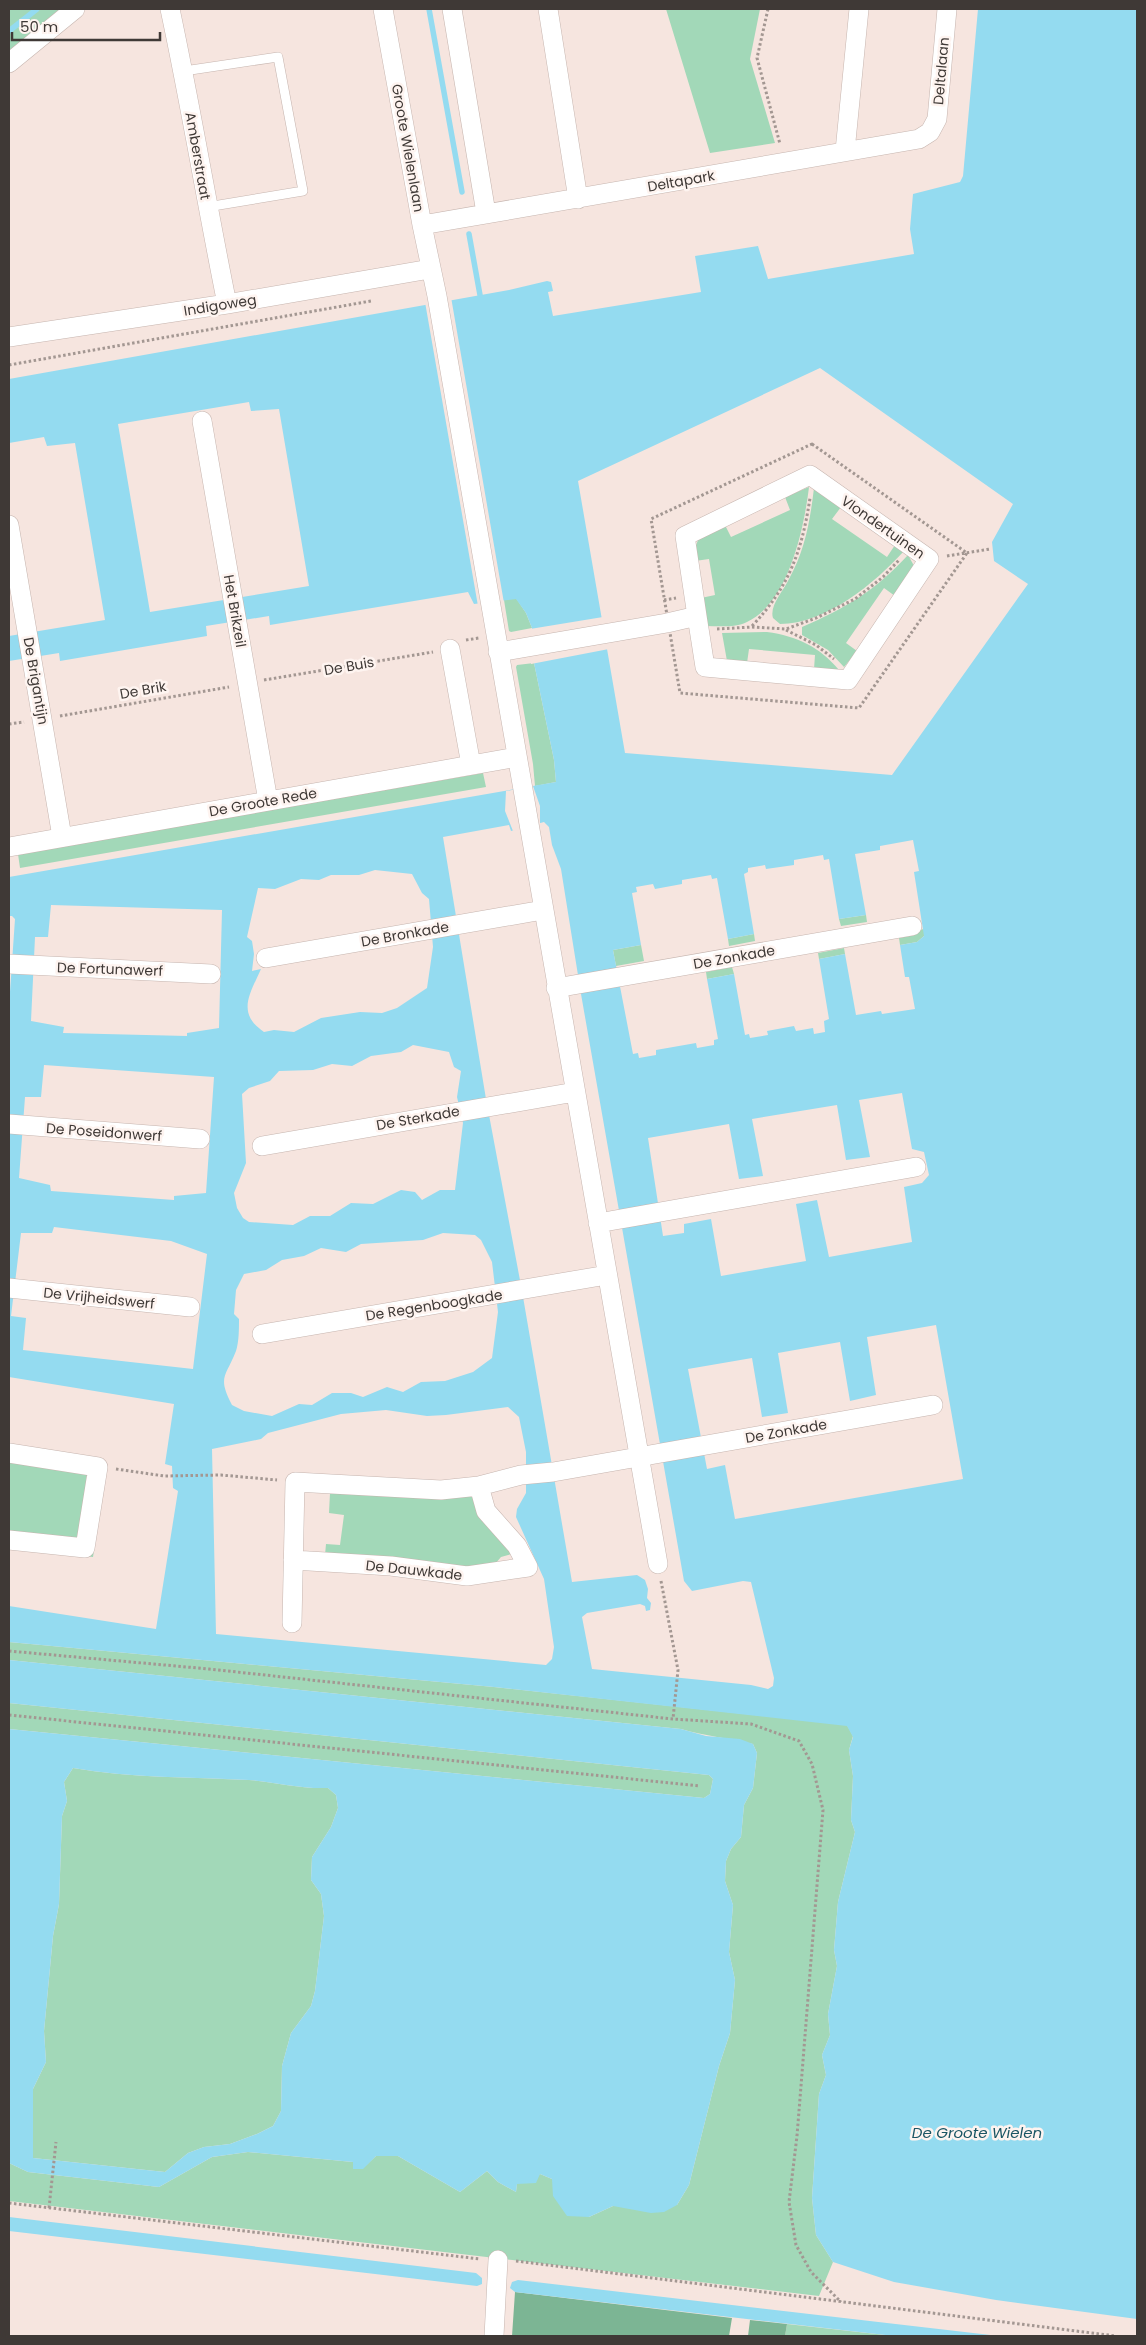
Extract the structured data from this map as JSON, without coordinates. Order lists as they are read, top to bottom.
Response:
{
  "streets": {
    "street": [
      "Deltalaan",
      "Groote Wielenlaan",
      "Amberstraat",
      "Deltapark",
      "Indigoweg",
      "Vlondertuinen",
      "Het Brikzeil",
      "De Brigantijn",
      "De Groote Rede",
      "De Bronkade",
      "De Zonkade",
      "De Fortunawerf",
      "De Sterkade",
      "De Poseidonwerf",
      "De Vrijheidswerf",
      "De Regenboogkade",
      "De Dauwkade"
    ],
    "path": ["De Buis", "De Brik"]
  },
  "crossings": [
    ["Deltalaan", "Deltapark"],
    ["Groote Wielenlaan", "Deltapark"],
    ["Amberstraat", "Indigoweg"],
    ["Het Brikzeil", "De Buis"],
    ["Het Brikzeil", "De Brik"],
    ["Het Brikzeil", "De Groote Rede"],
    ["De Buis", "De Brik"],
    ["De Brigantijn", "De Brik"],
    ["De Brigantijn", "De Groote Rede"]
  ],
  "water": ["De Groote Wielen"],
  "scale_bar": "50 m"
}
